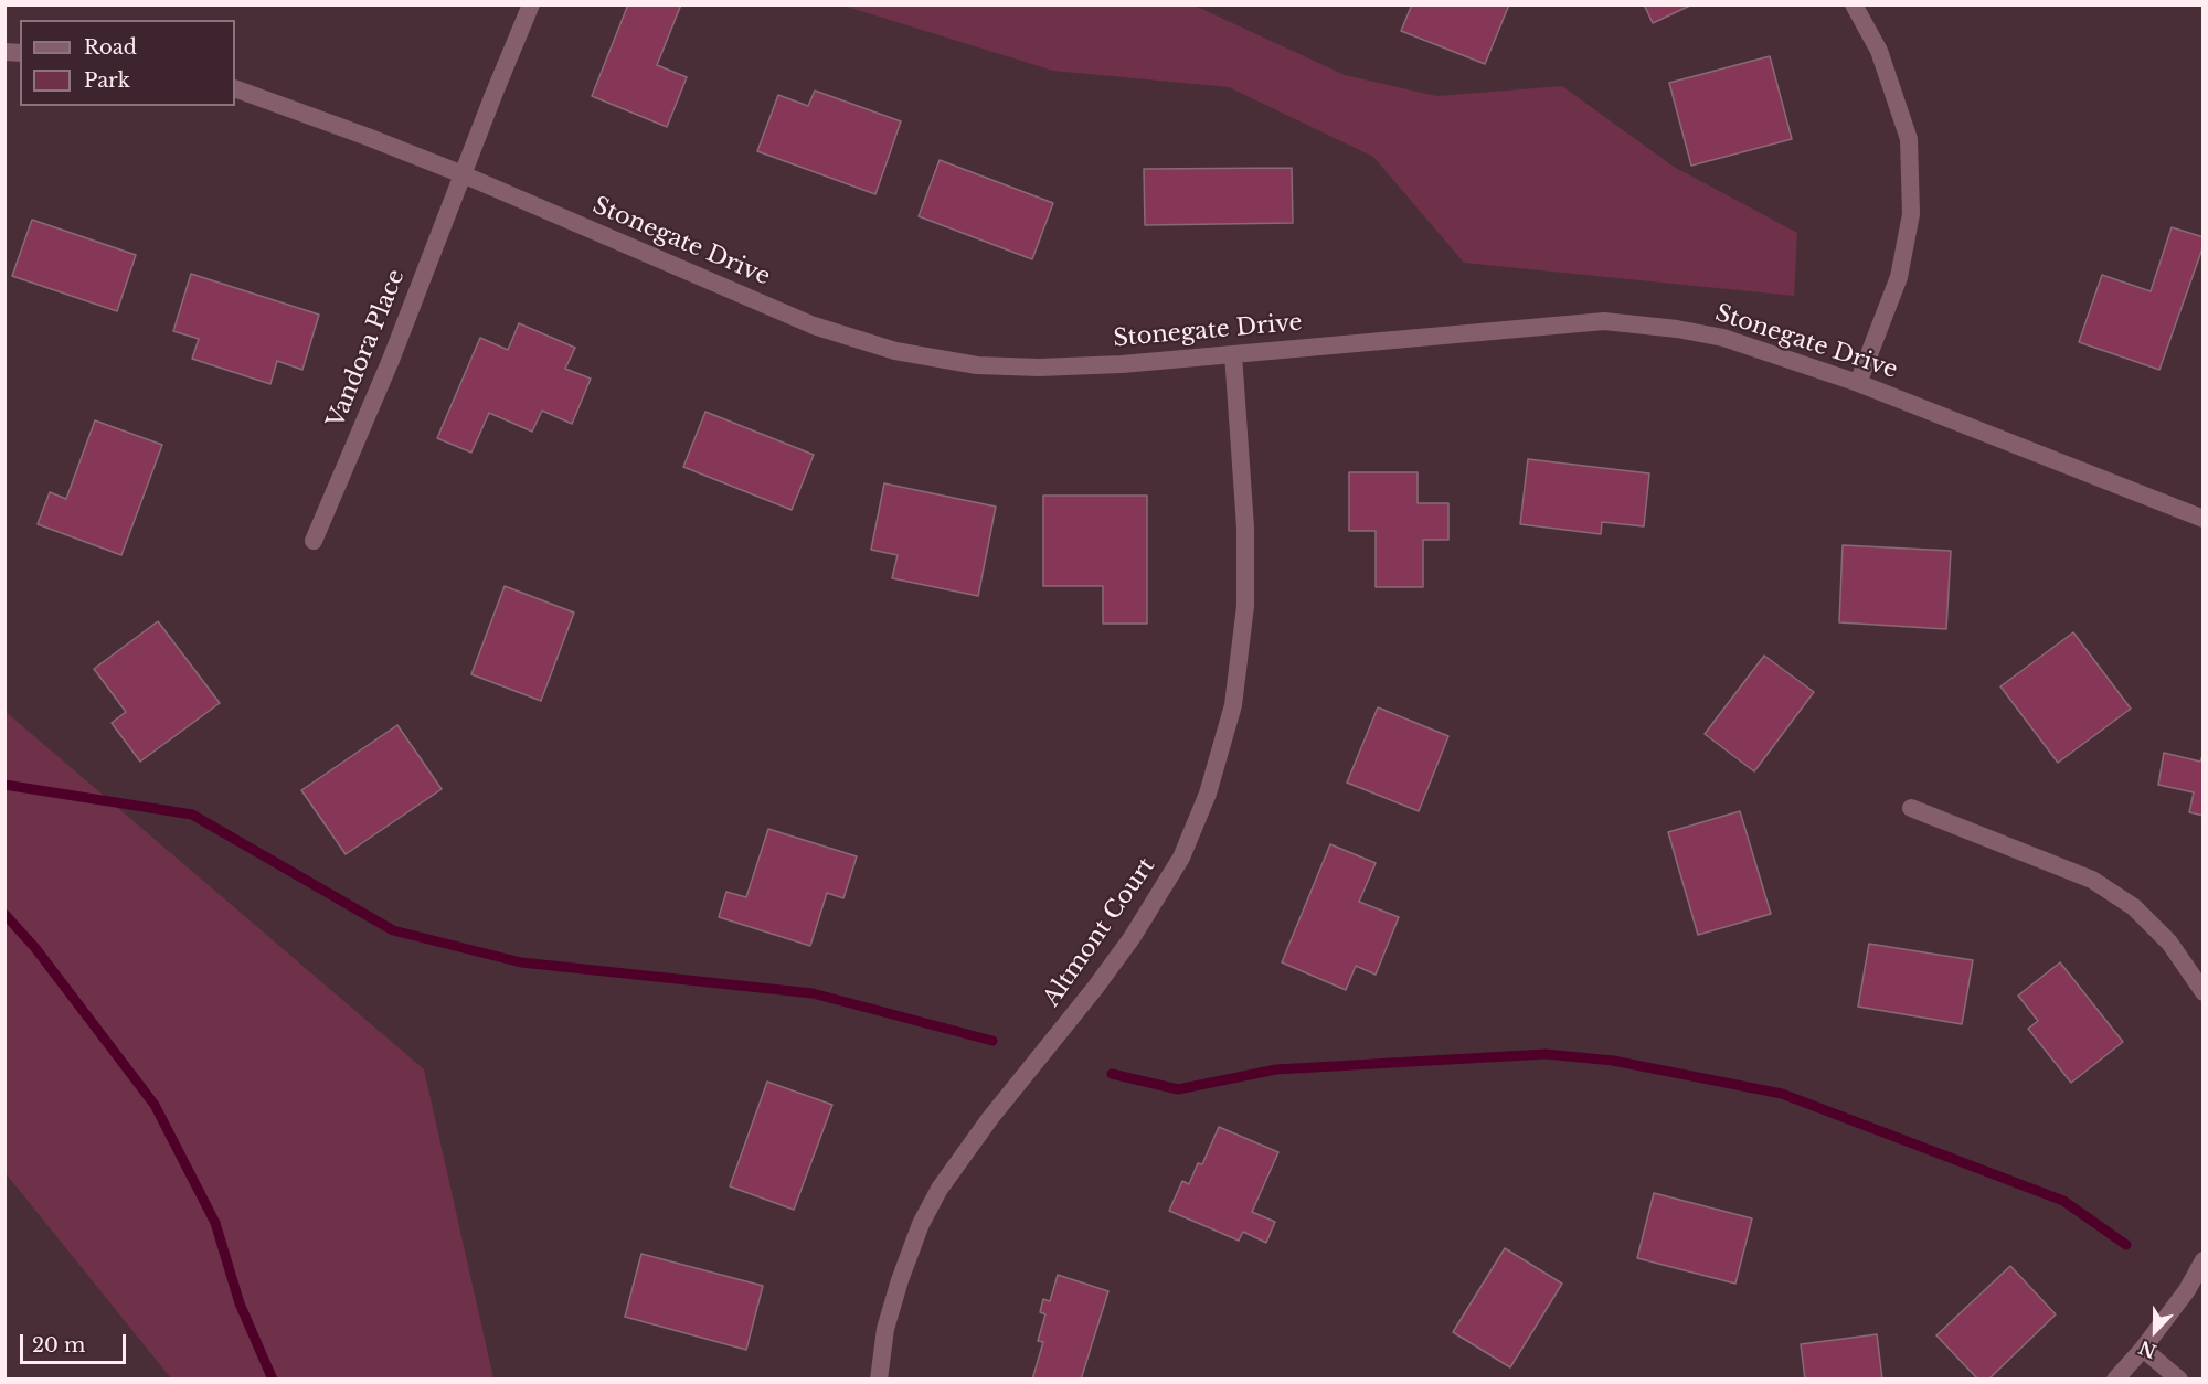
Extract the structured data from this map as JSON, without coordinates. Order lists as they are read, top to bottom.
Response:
{
  "streets": {
    "street": ["Stonegate Drive", "Vandora Place", "Altmont Court"]
  },
  "crossings": [
    ["Stonegate Drive", "Vandora Place"],
    ["Stonegate Drive", "Altmont Court"]
  ],
  "legend": ["Road", "Park"],
  "scale_bar": "20 m",
  "north": "bottom"
}
